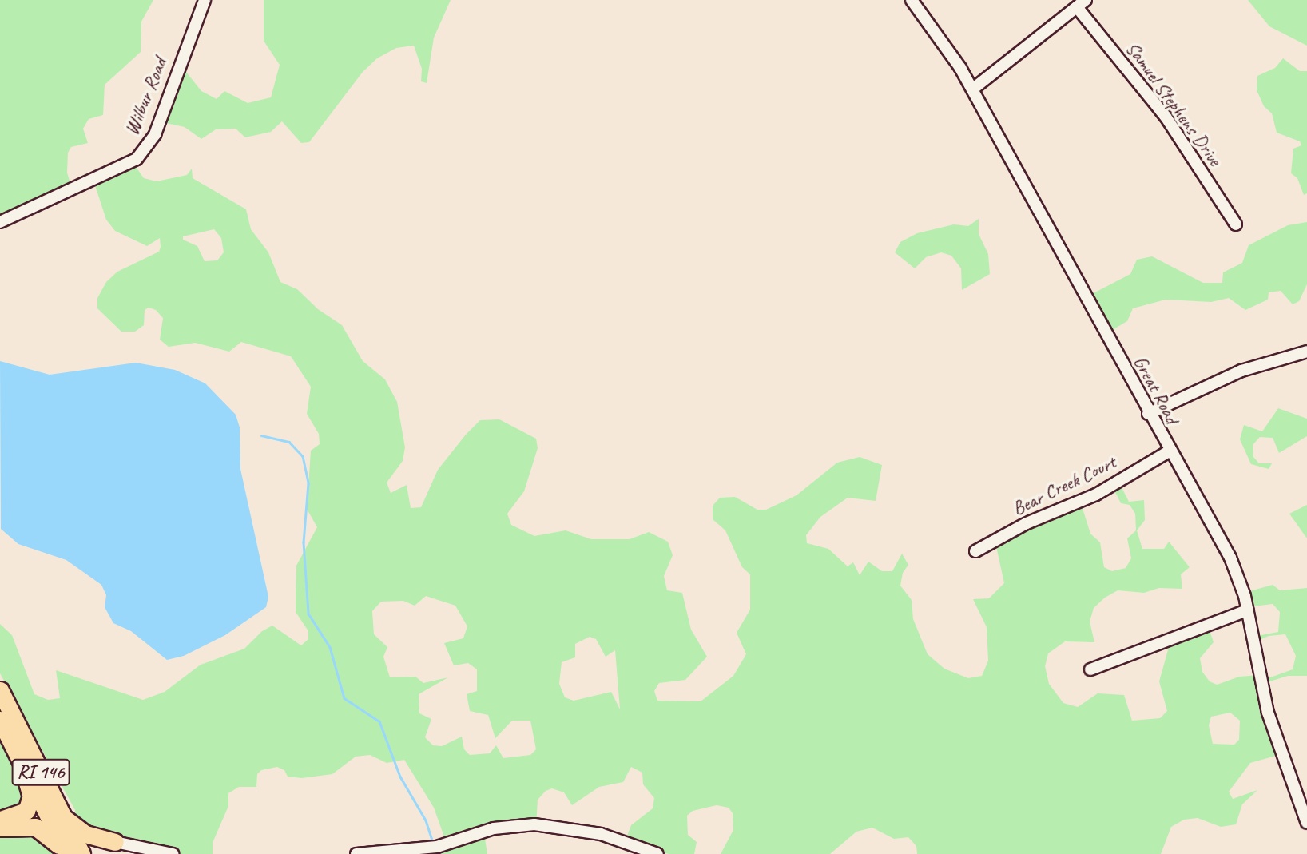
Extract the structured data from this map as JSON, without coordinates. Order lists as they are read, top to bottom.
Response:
{
  "streets": {
    "highway": ["RI 146"],
    "street": [
      "Wilbur Road",
      "Samuel Stephens Drive",
      "Great Road",
      "Bear Creek Court"
    ]
  },
  "crossings": [
    ["Great Road", "Bear Creek Court"]
  ]
}
